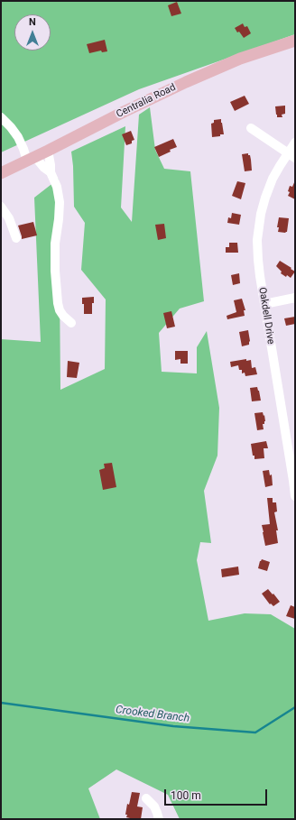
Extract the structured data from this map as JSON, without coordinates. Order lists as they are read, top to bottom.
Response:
{
  "streets": {
    "main road": ["Centralia Road"],
    "street": ["Oakdell Drive"]
  },
  "water": ["Crooked Branch"],
  "scale_bar": "100 m",
  "north": "top"
}
